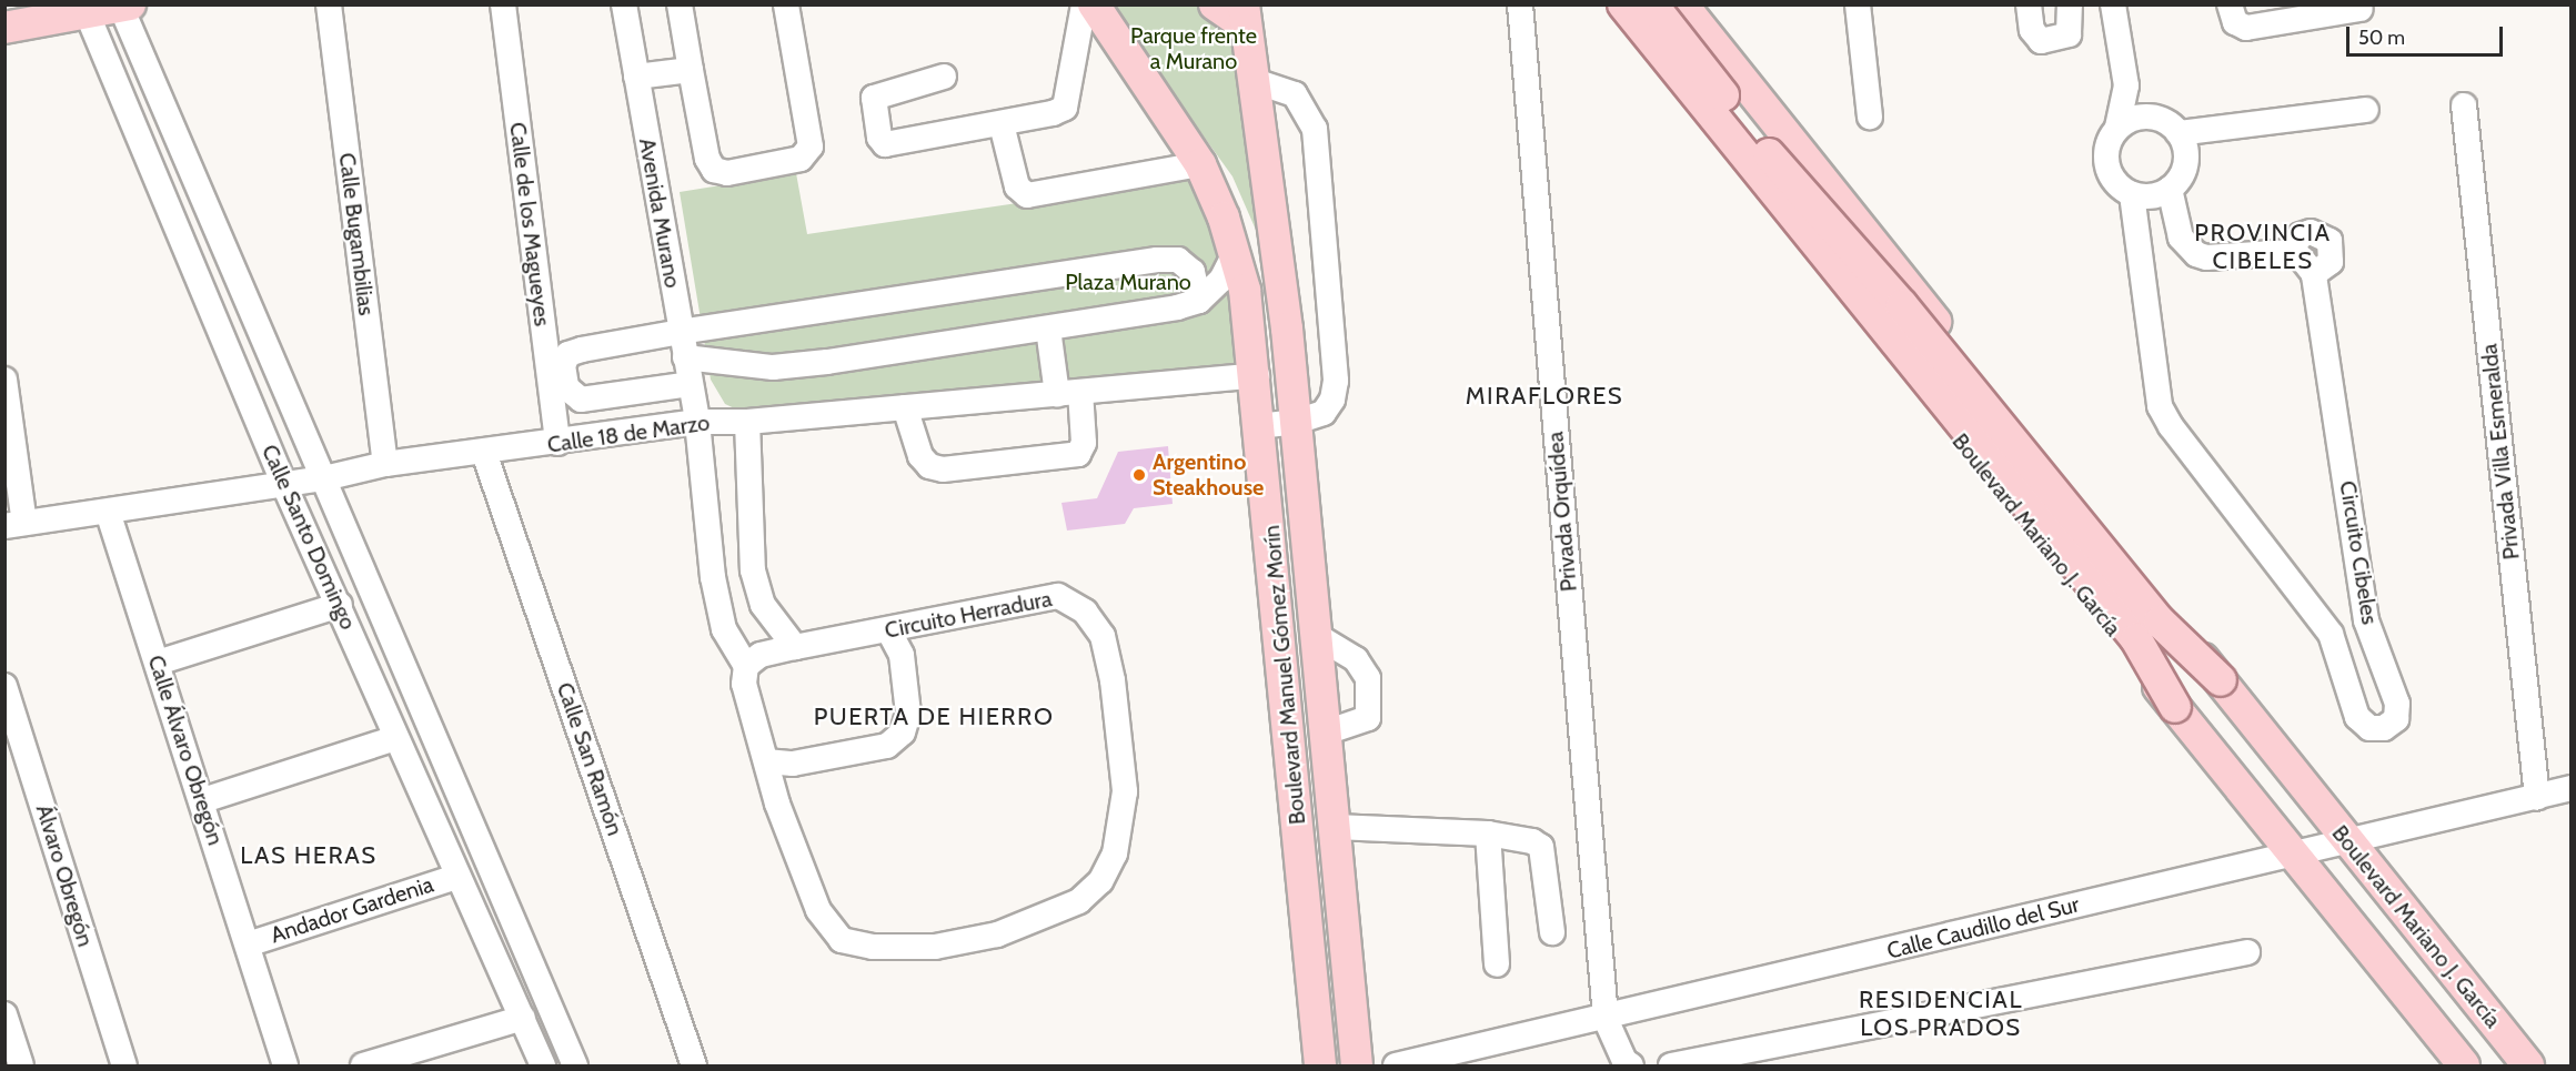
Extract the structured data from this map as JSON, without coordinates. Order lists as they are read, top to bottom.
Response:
{
  "streets": {
    "main road": ["Boulevard Mariano J. García", "Boulevard Manuel Gómez Morín"],
    "street": [
      "Avenida Murano",
      "Calle de los Magueyes",
      "Calle Bugambilias",
      "Calle 18 de Marzo",
      "Privada Villa Esmeralda",
      "Privada Orquídea",
      "Calle Santo Domingo",
      "Circuito Cibeles",
      "Circuito Herradura",
      "Calle Álvaro Obregón",
      "Calle San Ramón",
      "Álvaro Obregón",
      "Andador Gardenia",
      "Calle Caudillo del Sur"
    ]
  },
  "crossings": [
    ["Avenida Murano", "Calle 18 de Marzo"],
    ["Avenida Murano", "Circuito Herradura"],
    ["Calle de los Magueyes", "Calle 18 de Marzo"],
    ["Calle Bugambilias", "Calle 18 de Marzo"],
    ["Calle 18 de Marzo", "Calle Santo Domingo"],
    ["Calle 18 de Marzo", "Circuito Herradura"],
    ["Calle 18 de Marzo", "Boulevard Manuel Gómez Morín"],
    ["Calle 18 de Marzo", "Calle Álvaro Obregón"],
    ["Calle 18 de Marzo", "Calle San Ramón"],
    ["Privada Villa Esmeralda", "Calle Caudillo del Sur"],
    ["Privada Orquídea", "Calle Caudillo del Sur"],
    ["Boulevard Mariano J. García", "Calle Caudillo del Sur"],
    ["Calle Santo Domingo", "Andador Gardenia"],
    ["Calle Álvaro Obregón", "Andador Gardenia"]
  ],
  "districts": [
    "PROVINCIA CIBELES",
    "MIRAFLORES",
    "PUERTA DE HIERRO",
    "LAS HERAS",
    "RESIDENCIAL LOS PRADOS"
  ],
  "parks": ["Parque frente a Murano", "Plaza Murano"],
  "places": ["Argentino Steakhouse"],
  "scale_bar": "50 m"
}
